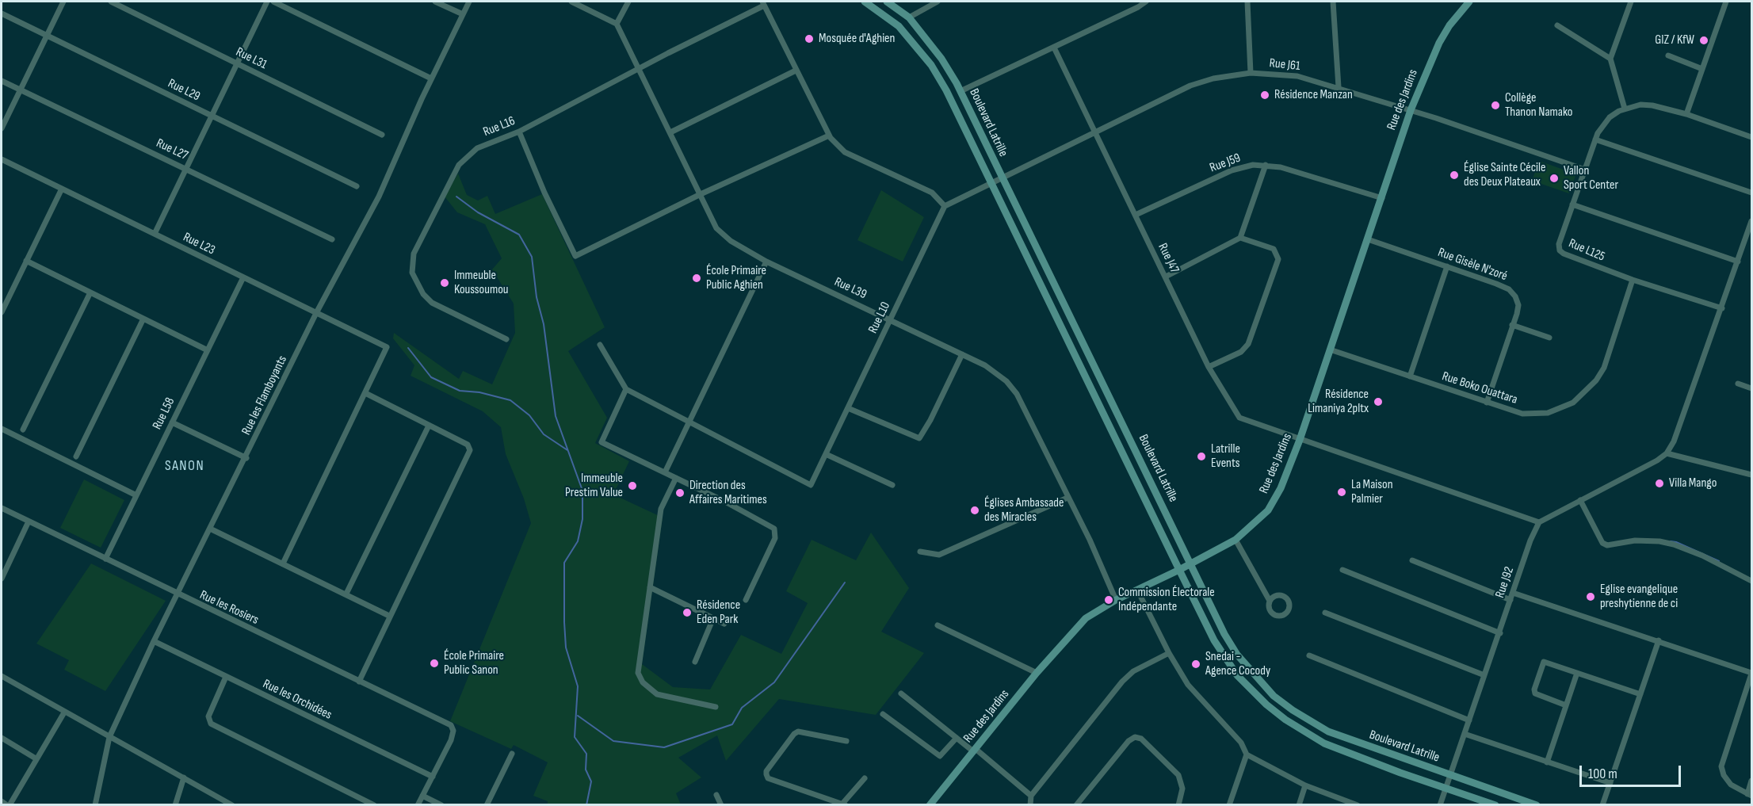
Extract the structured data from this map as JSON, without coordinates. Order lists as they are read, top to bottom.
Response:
{
  "streets": {
    "main road": ["Rue des Jardins", "Boulevard Latrille"],
    "street": [
      "Rue L31",
      "Rue J61",
      "Rue L29",
      "Rue L16",
      "Rue L27",
      "Rue J59",
      "Rue L23",
      "Rue L125",
      "Rue J47",
      "Rue Gisèle N'zoré",
      "Rue L39",
      "Rue L10",
      "Rue Boko Ouattara",
      "Rue les Flamboyants",
      "Rue L58",
      "Rue J92",
      "Rue les Rosiers",
      "Rue les Orchidées"
    ]
  },
  "crossings": [
    ["Rue J61", "Rue des Jardins"],
    ["Rue J61", "Boulevard Latrille"],
    ["Rue J61", "Rue L125"],
    ["Rue J61", "Rue J47"],
    ["Rue des Jardins", "Boulevard Latrille"],
    ["Rue des Jardins", "Rue J59"],
    ["Rue des Jardins", "Rue J47"],
    ["Rue des Jardins", "Rue Gisèle N'zoré"],
    ["Rue des Jardins", "Rue L39"],
    ["Rue des Jardins", "Rue Boko Ouattara"],
    ["Boulevard Latrille", "Rue J92"],
    ["Rue L16", "Rue L39"],
    ["Rue J59", "Rue J47"],
    ["Rue L23", "Rue les Flamboyants"],
    ["Rue L23", "Rue L58"],
    ["Rue L125", "Rue Boko Ouattara"],
    ["Rue J47", "Rue J92"],
    ["Rue Gisèle N'zoré", "Rue Boko Ouattara"],
    ["Rue L39", "Rue L10"],
    ["Rue les Flamboyants", "Rue les Rosiers"],
    ["Rue les Flamboyants", "Rue les Orchidées"],
    ["Rue L58", "Rue les Rosiers"],
    ["Rue les Rosiers", "Rue les Orchidées"]
  ],
  "districts": ["SANON"],
  "places": [
    "Mosquée d'Aghien",
    "GIZ / KfW",
    "Résidence Manzan",
    "Collège Thanon Namako",
    "Église Sainte Cécile des Deux Plateaux",
    "Vallon Sport Center",
    "École Primaire Public Aghien",
    "Immeuble Koussoumou",
    "Résidence Limaniya 2pltx",
    "Latrille Events",
    "Villa Mango",
    "Immeuble Prestim Value",
    "La Maison Palmier",
    "Direction des Affaires Maritimes",
    "Églises Ambassade des Miracles",
    "Eglise evangelique preshytienne de ci",
    "Commission Électorale Indépendante",
    "Résidence Eden Park",
    "École Primaire Public Sanon",
    "Snedai - Agence Cocody"
  ],
  "scale_bar": "100 m"
}
